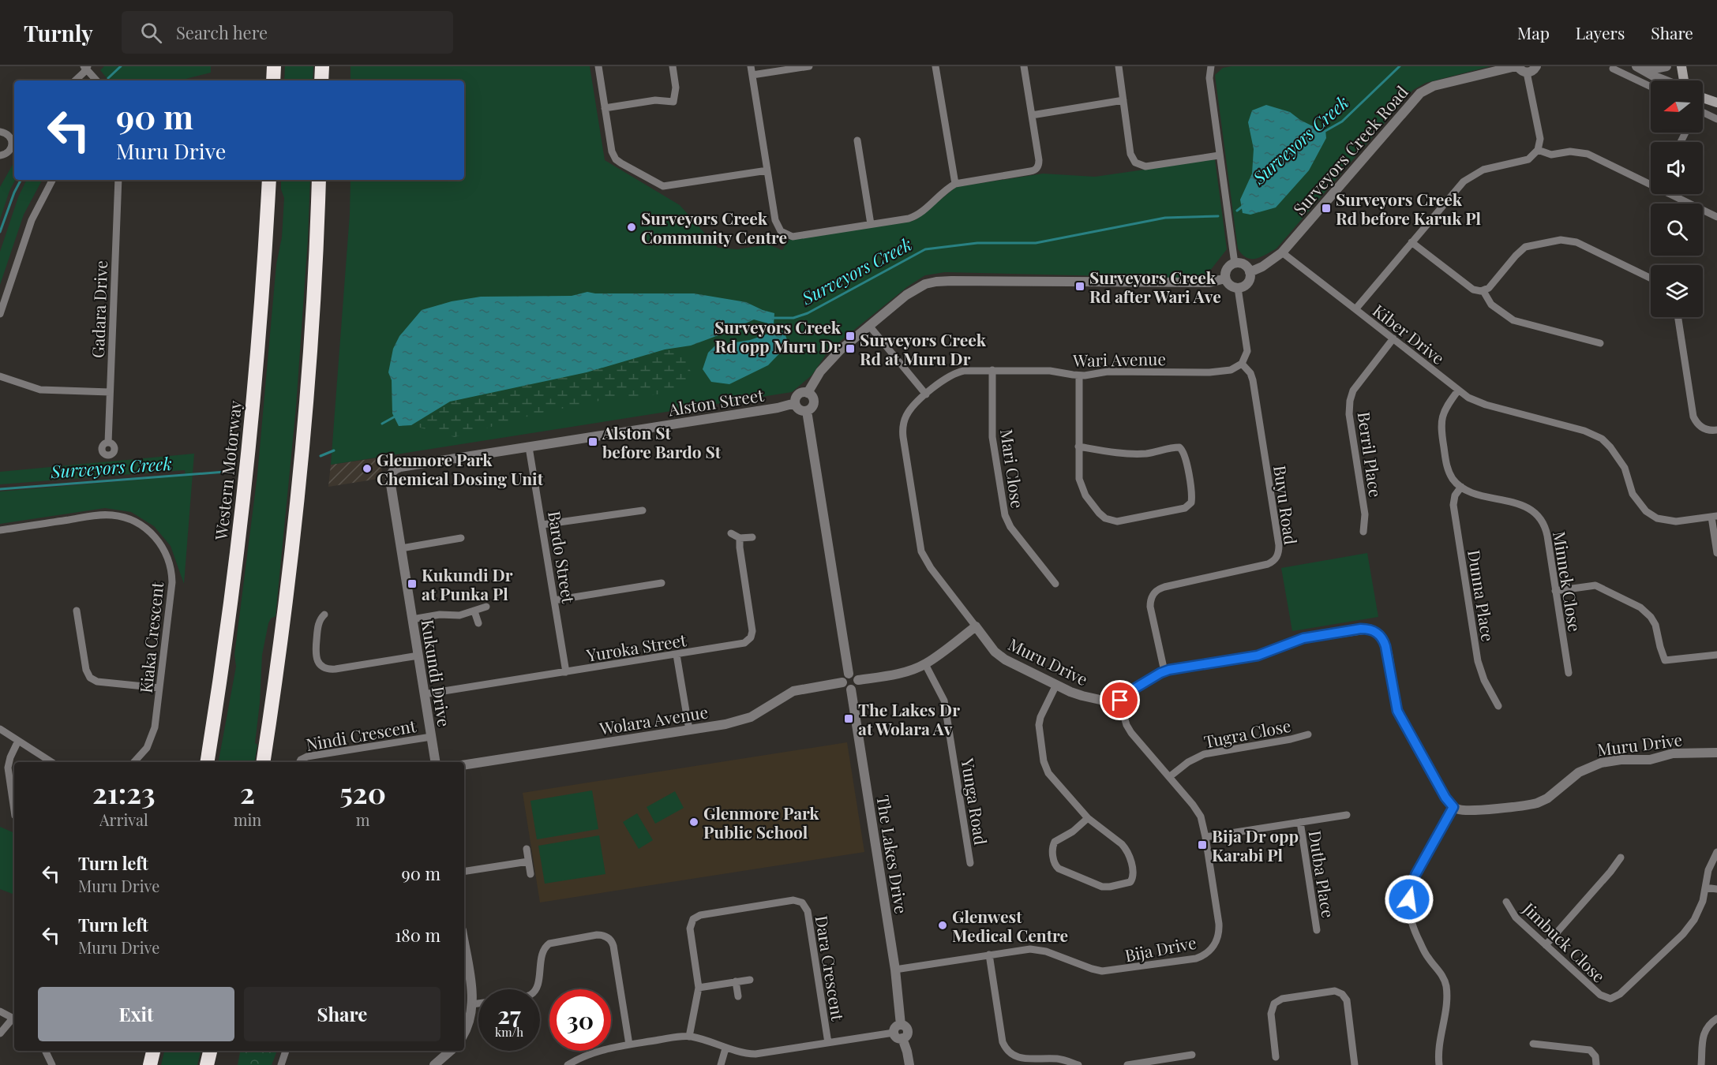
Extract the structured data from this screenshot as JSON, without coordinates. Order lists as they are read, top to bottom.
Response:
{
  "streets": {
    "highway": ["Western Motorway"],
    "street": [
      "Surveyors Creek Road",
      "Gadara Drive",
      "Kiber Drive",
      "Wari Avenue",
      "Alston Street",
      "Berril Place",
      "Mari Close",
      "Buyu Road",
      "Bardo Street",
      "Minnek Close",
      "Dunna Place",
      "Kiaka Crescent",
      "Yuroka Street",
      "Muru Drive",
      "Kukundi Drive",
      "Wolara Avenue",
      "Tugra Close",
      "Nindi Crescent",
      "Yunga Road",
      "The Lakes Drive",
      "Dutba Place",
      "Jimbuck Close",
      "Bija Drive",
      "Dara Crescent"
    ]
  },
  "crossings": [
    ["Kiber Drive", "Berril Place"],
    ["Wari Avenue", "Mari Close"],
    ["Wari Avenue", "Buyu Road"],
    ["Wari Avenue", "Muru Drive"],
    ["Alston Street", "Bardo Street"],
    ["Alston Street", "Kukundi Drive"],
    ["Bardo Street", "Yuroka Street"],
    ["Minnek Close", "Dunna Place"],
    ["Yuroka Street", "Kukundi Drive"],
    ["Muru Drive", "Bija Drive"],
    ["Kukundi Drive", "Nindi Crescent"],
    ["Wolara Avenue", "The Lakes Drive"],
    ["Tugra Close", "Bija Drive"],
    ["The Lakes Drive", "Bija Drive"]
  ],
  "water": ["Surveyors Creek"],
  "places": {
    "transit": [
      "Surveyors Creek Rd before Karuk Pl",
      "Surveyors Creek Rd after Wari Ave",
      "Surveyors Creek Rd opp Muru Dr",
      "Surveyors Creek Rd at Muru Dr",
      "Alston St before Bardo St",
      "Kukundi Dr at Punka Pl",
      "The Lakes Dr at Wolara Av",
      "Bija Dr opp Karabi Pl"
    ],
    "other": [
      "Surveyors Creek Community Centre",
      "Glenmore Park Chemical Dosing Unit",
      "Glenmore Park Public School",
      "Glenwest Medical Centre"
    ]
  },
  "north": "left",
  "page": {
    "header": "Turnly",
    "search": "Search here",
    "nav": ["Map", "Layers", "Share"],
    "turn": ["90 m", "Muru Drive"],
    "eta": [
      "21:23",
      "Arrival",
      "2",
      "min",
      "520",
      "m"
    ],
    "list": [
      {
        "name": "Turn left",
        "note": "Muru Drive",
        "value": "90 m"
      },
      {
        "name": "Turn left",
        "note": "Muru Drive",
        "value": "180 m"
      }
    ],
    "buttons": ["Exit", "Share"],
    "speed": "27 km/h",
    "limit": "30"
  }
}
